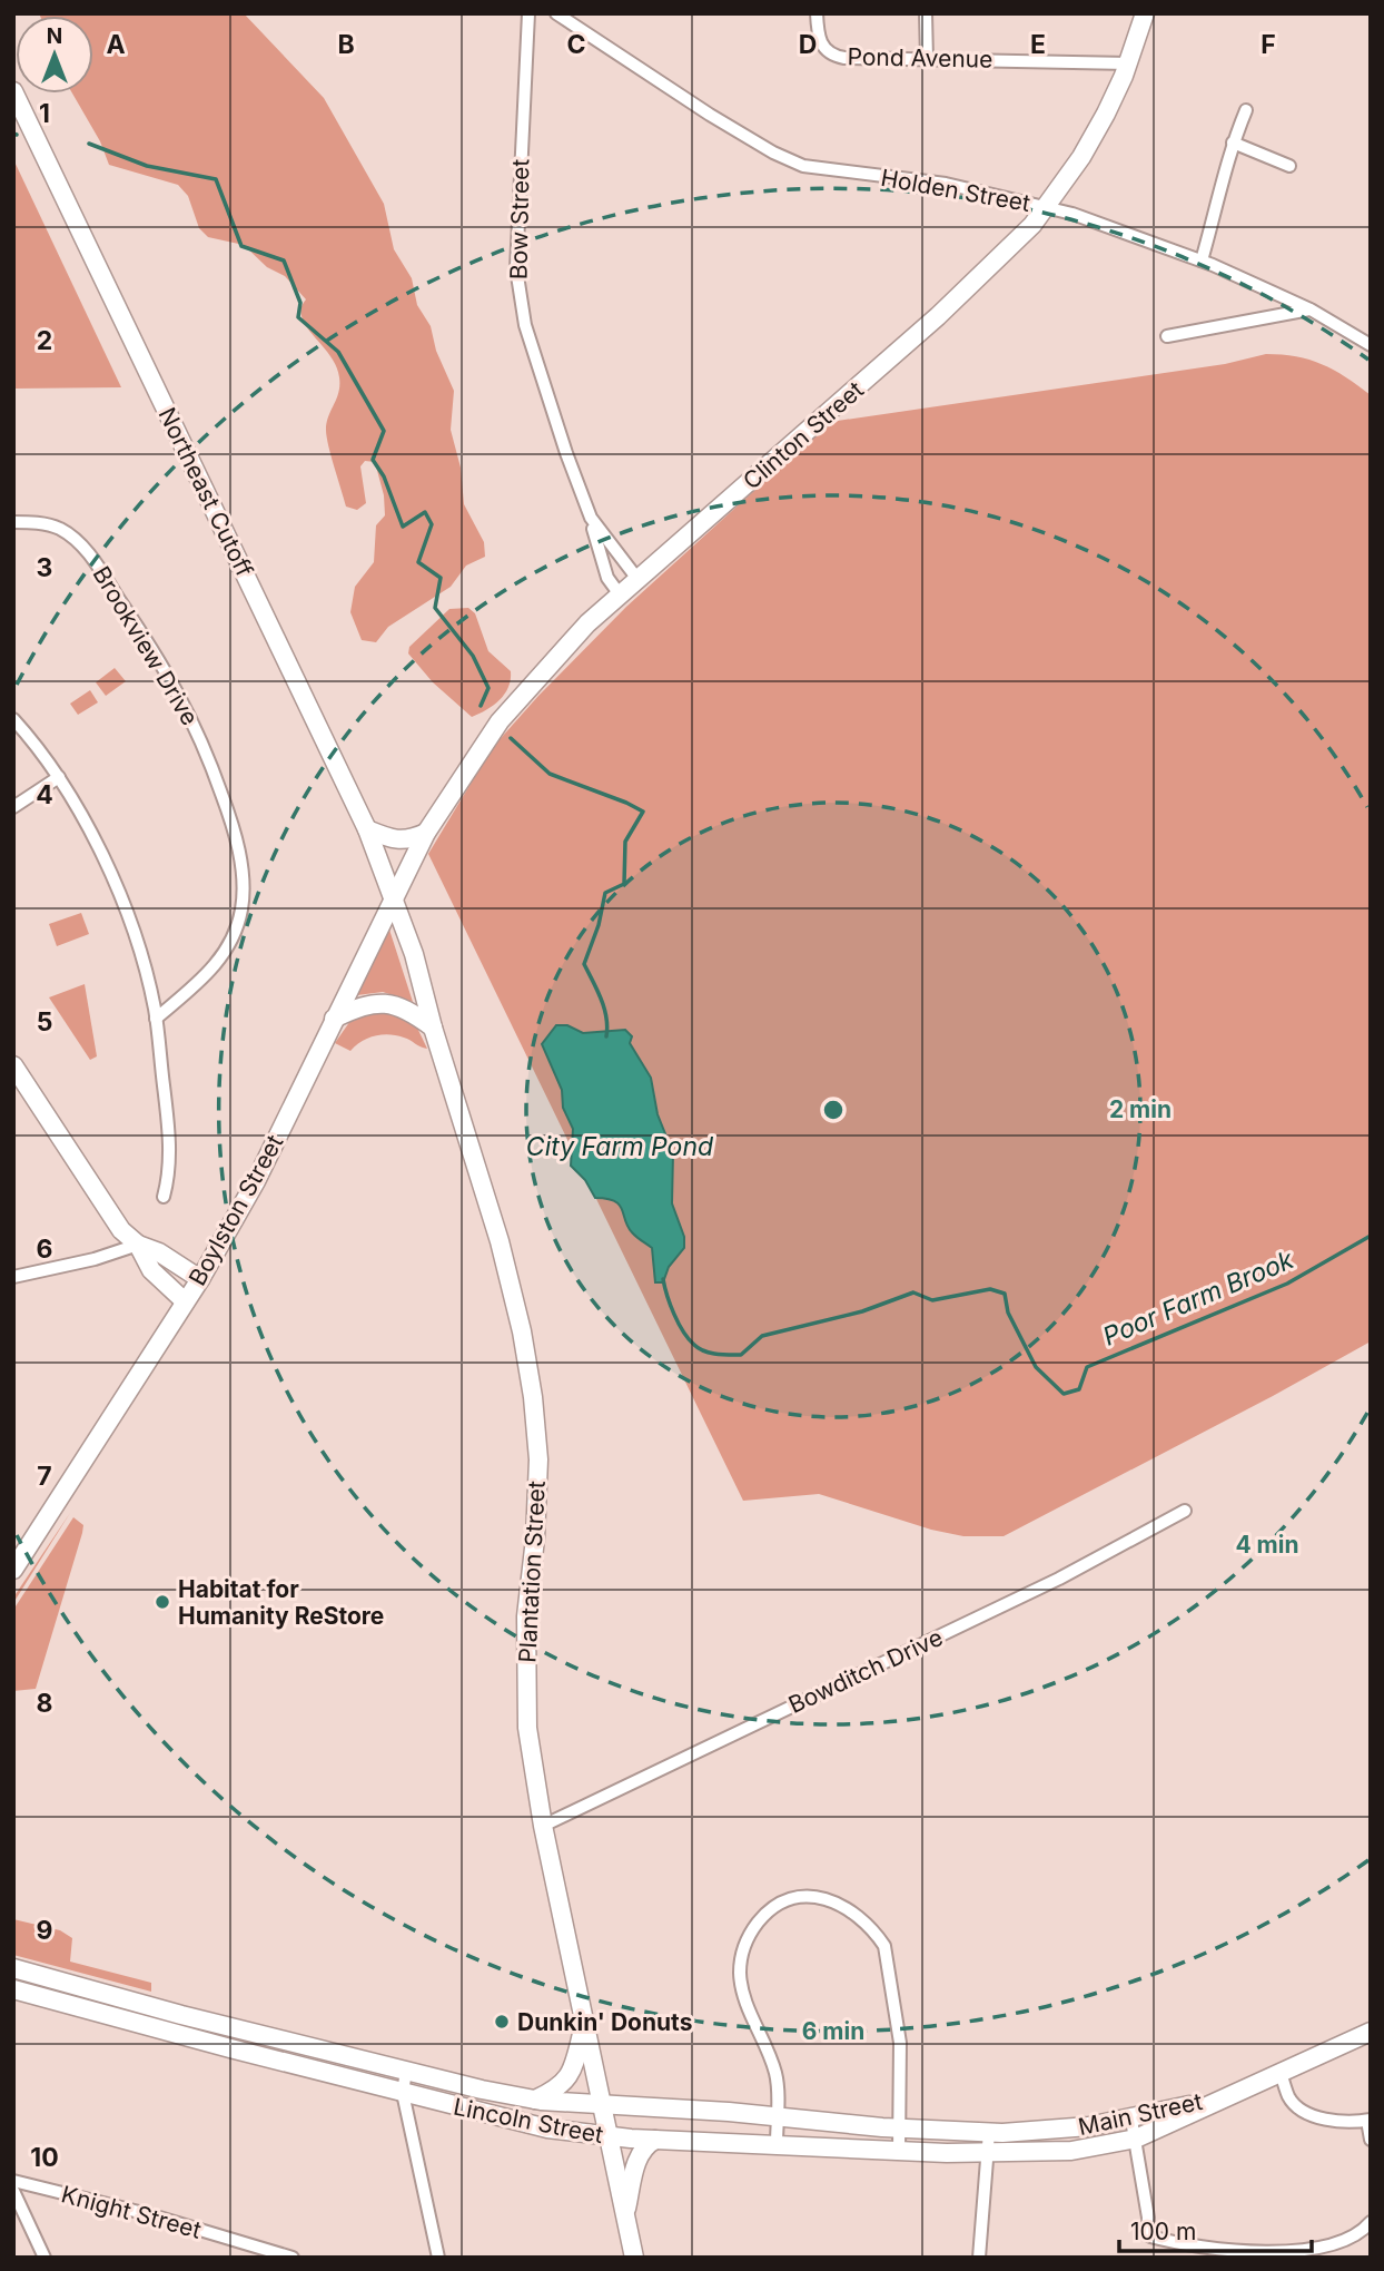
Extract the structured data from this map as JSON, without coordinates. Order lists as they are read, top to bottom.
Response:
{
  "streets": {
    "main road": [
      "Clinton Street",
      "Northeast Cutoff",
      "Boylston Street",
      "Plantation Street",
      "Main Street",
      "Lincoln Street"
    ],
    "street": [
      "Pond Avenue",
      "Holden Street",
      "Bow Street",
      "Brookview Drive",
      "Bowditch Drive",
      "Knight Street"
    ]
  },
  "crossings": [
    ["Pond Avenue", "Clinton Street"],
    ["Holden Street", "Clinton Street"],
    ["Bow Street", "Clinton Street"],
    ["Clinton Street", "Boylston Street"],
    ["Northeast Cutoff", "Boylston Street"],
    ["Northeast Cutoff", "Plantation Street"],
    ["Boylston Street", "Plantation Street"],
    ["Plantation Street", "Bowditch Drive"],
    ["Plantation Street", "Lincoln Street"],
    ["Main Street", "Lincoln Street"]
  ],
  "water": ["City Farm Pond", "Poor Farm Brook"],
  "places": ["Habitat for Humanity ReStore", "Dunkin' Donuts"],
  "scale_bar": "100 m",
  "north": "top",
  "grid": {
    "columns": [
      "A",
      "B",
      "C",
      "D",
      "E",
      "F"
    ],
    "rows": [
      "1",
      "2",
      "3",
      "4",
      "5",
      "6",
      "7",
      "8",
      "9",
      "10"
    ]
  },
  "rings": ["2 min", "4 min", "6 min"]
}
